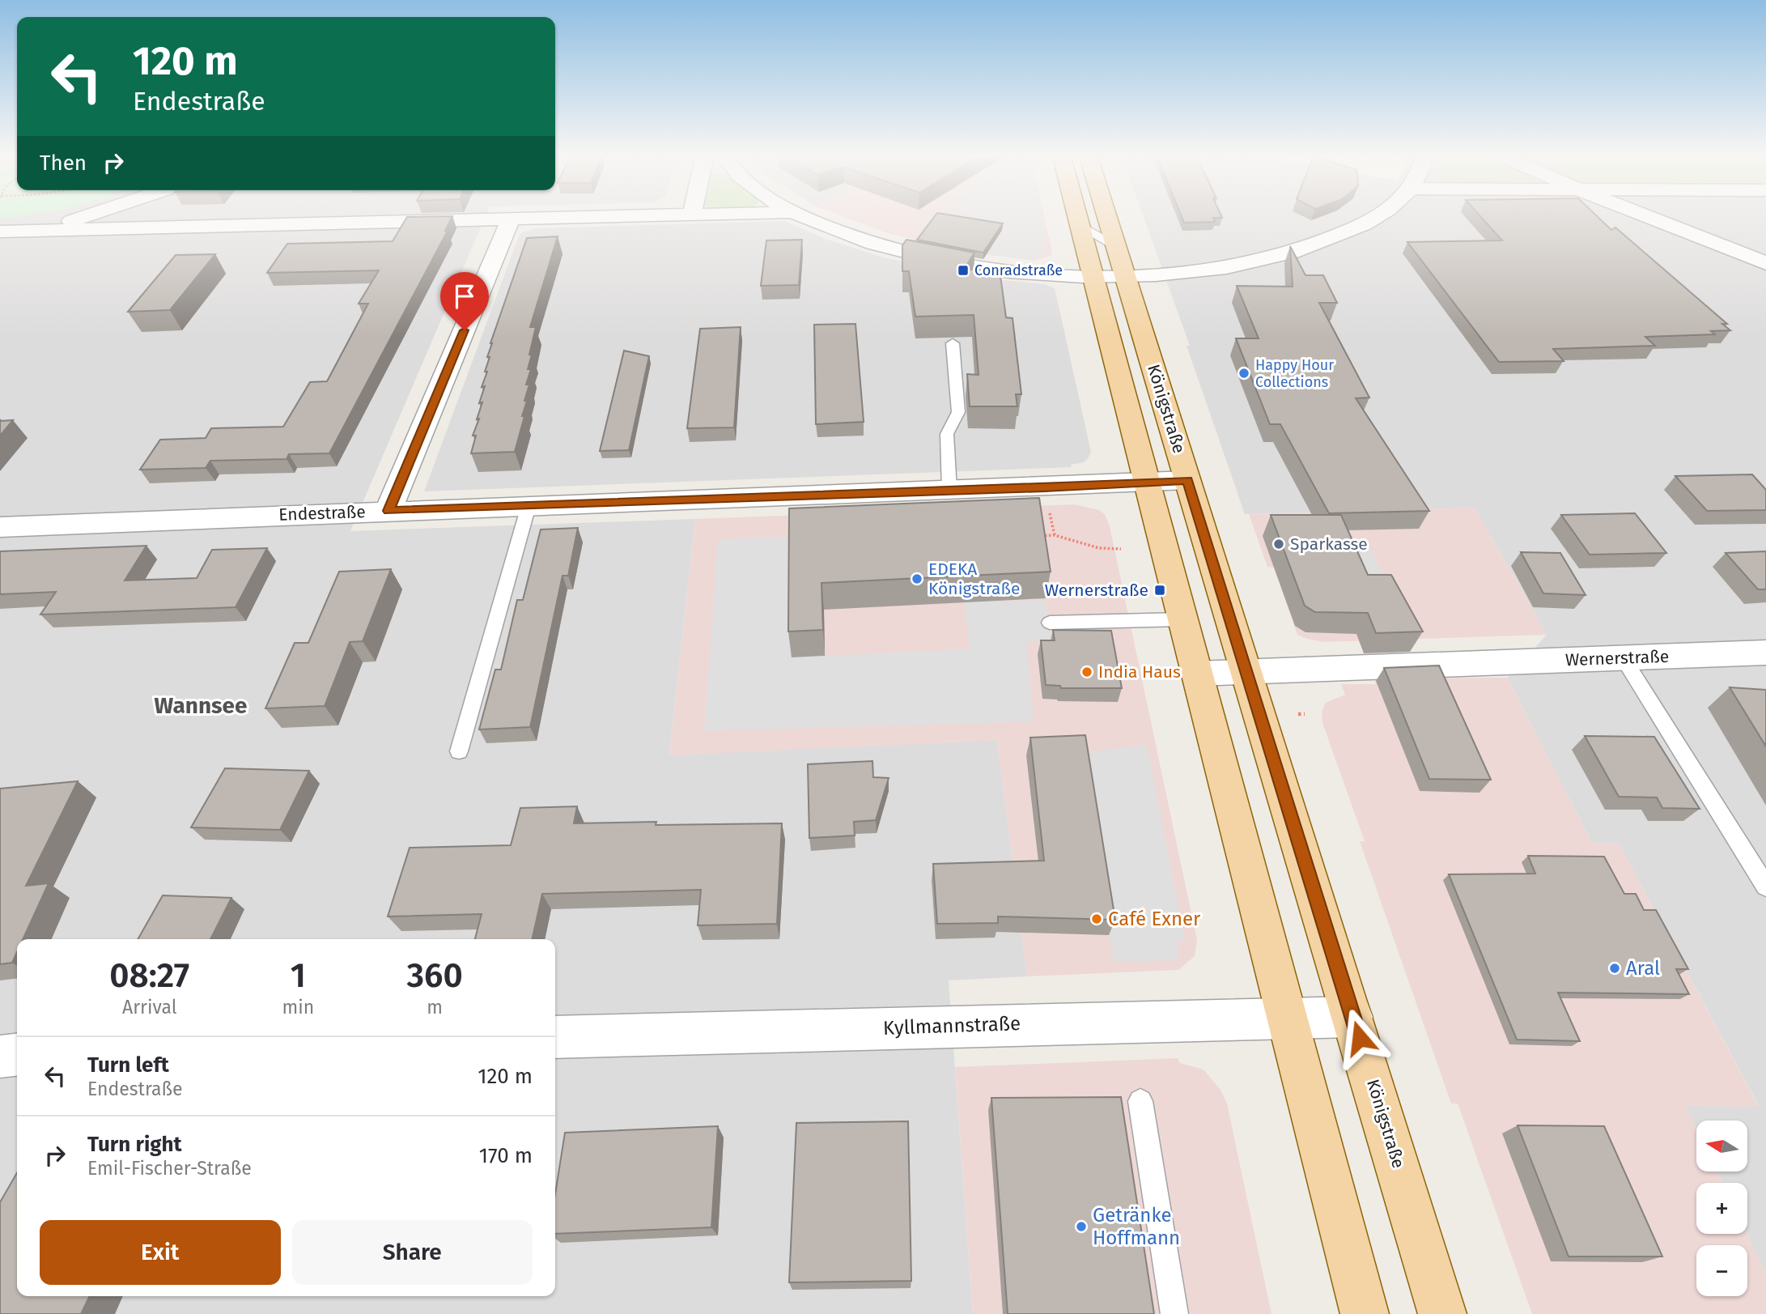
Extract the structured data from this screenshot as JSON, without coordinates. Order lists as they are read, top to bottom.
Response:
{
  "streets": {
    "main road": ["Königstraße"],
    "street": ["Endestraße", "Wernerstraße", "Kyllmannstraße"]
  },
  "crossings": [
    ["Königstraße", "Endestraße"],
    ["Königstraße", "Wernerstraße"],
    ["Königstraße", "Kyllmannstraße"]
  ],
  "districts": ["Wannsee"],
  "places": {
    "transit": ["Conradstraße", "Wernerstraße"],
    "other": [
      "Happy Hour Collections",
      "Sparkasse",
      "EDEKA Königstraße",
      "India Haus",
      "Café Exner",
      "Aral",
      "Getränke Hoffmann"
    ]
  },
  "north": "left",
  "page": {
    "turn": ["120 m", "Endestraße"],
    "then": "Then",
    "eta": [
      "08:27",
      "Arrival",
      "1",
      "min",
      "360",
      "m"
    ],
    "list": [
      {
        "name": "Turn left",
        "note": "Endestraße",
        "value": "120 m"
      },
      {
        "name": "Turn right",
        "note": "Emil-Fischer-Straße",
        "value": "170 m"
      }
    ],
    "map_buttons": ["+", "−"],
    "buttons": ["Exit", "Share"]
  }
}
